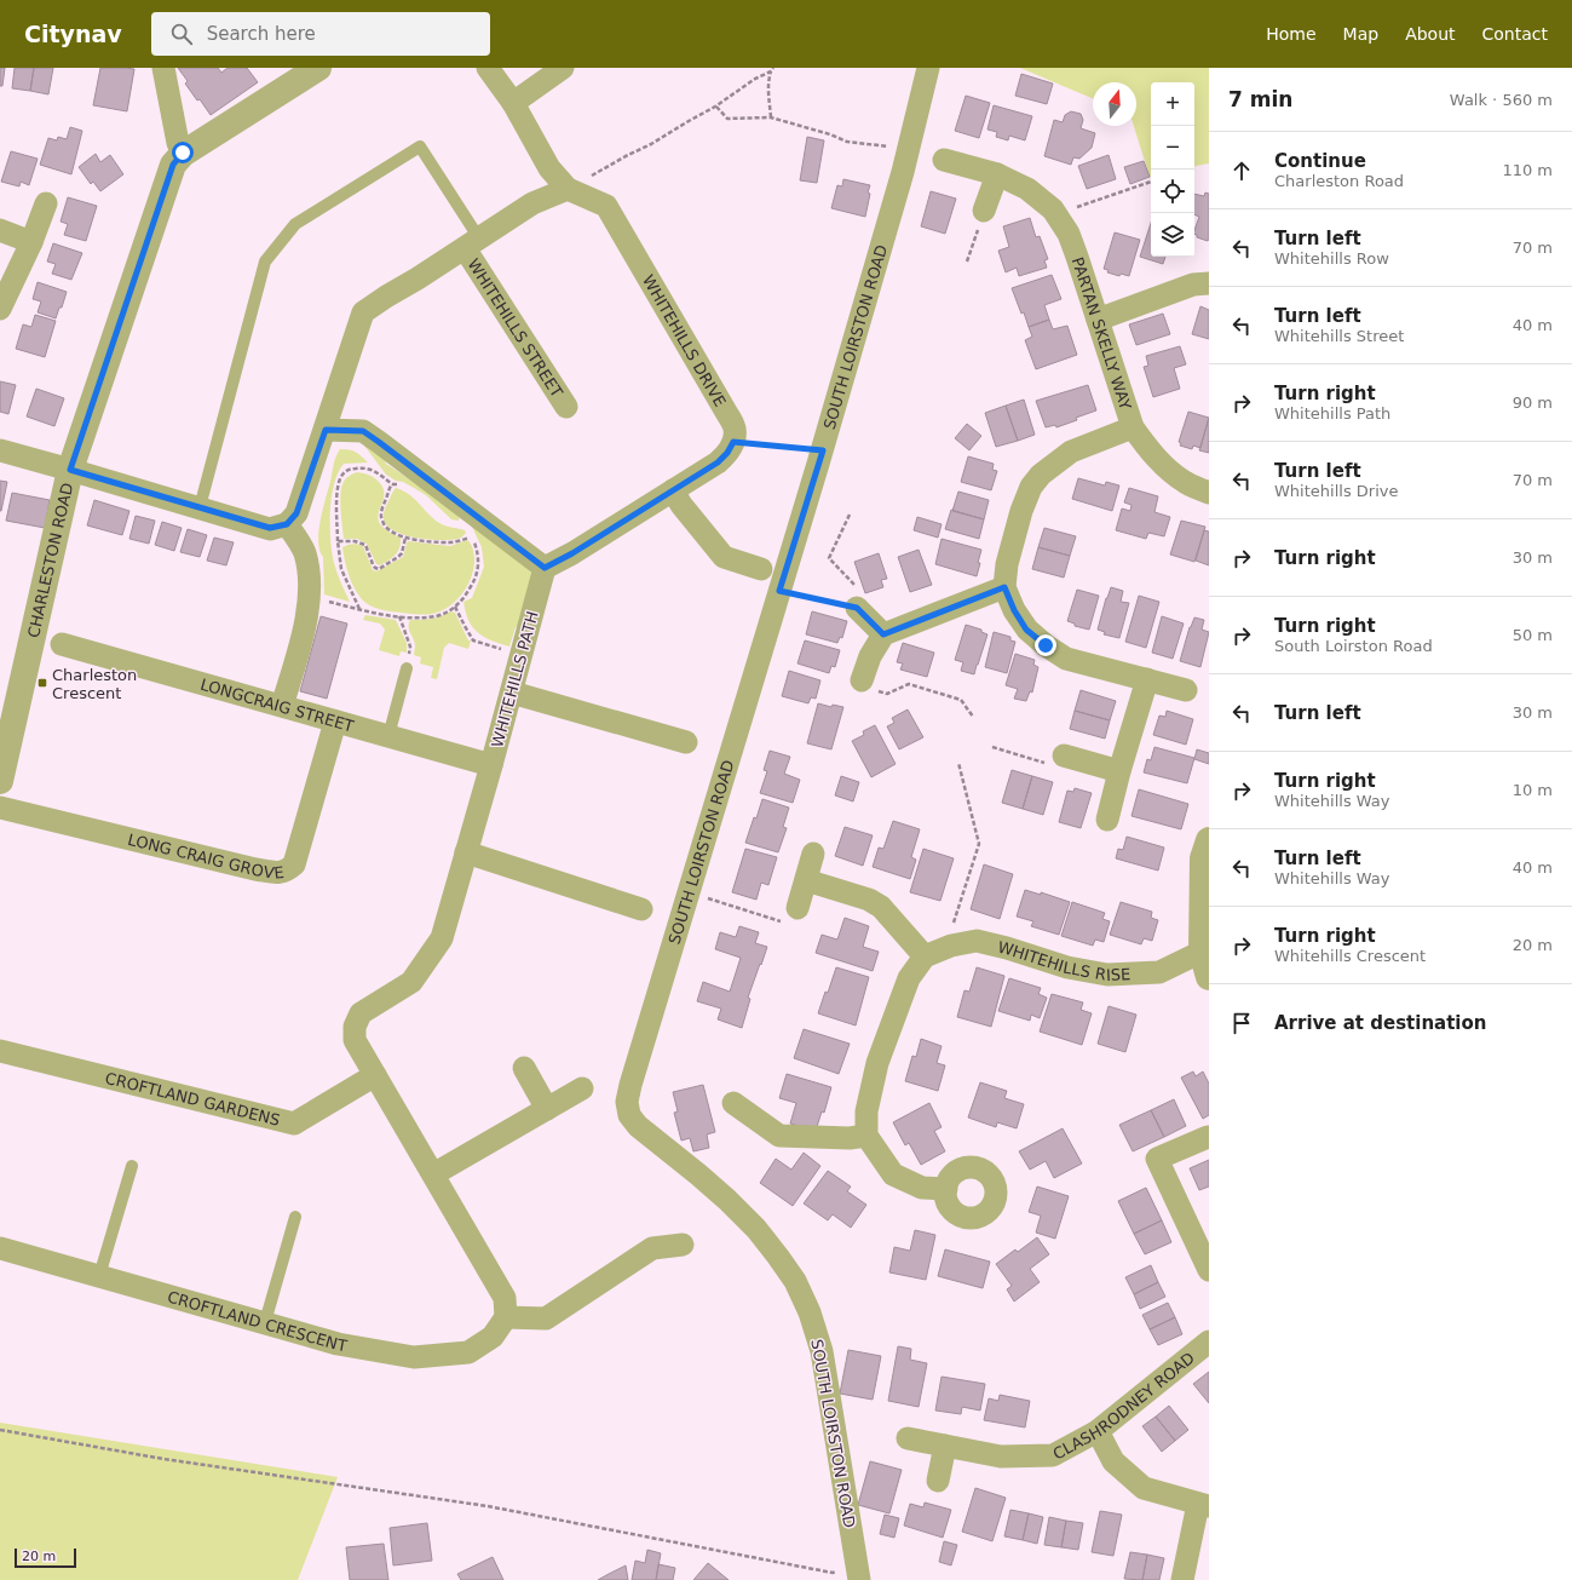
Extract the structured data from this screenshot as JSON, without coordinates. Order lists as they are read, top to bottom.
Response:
{
  "streets": {
    "street": [
      "WHITEHILLS STREET",
      "PARTAN SKELLY WAY",
      "SOUTH LOIRSTON ROAD",
      "WHITEHILLS DRIVE",
      "CHARLESTON ROAD",
      "WHITEHILLS PATH",
      "LONGCRAIG STREET",
      "LONG CRAIG GROVE",
      "WHITEHILLS RISE",
      "CROFTLAND GARDENS",
      "CROFTLAND CRESCENT",
      "CLASHRODNEY ROAD"
    ]
  },
  "crossings": [
    ["WHITEHILLS STREET", "WHITEHILLS DRIVE"],
    ["WHITEHILLS PATH", "LONGCRAIG STREET"],
    ["WHITEHILLS PATH", "CROFTLAND GARDENS"],
    ["LONGCRAIG STREET", "LONG CRAIG GROVE"]
  ],
  "places": {
    "transit": ["Charleston Crescent"]
  },
  "scale_bar": "20 m",
  "north": "top",
  "page": {
    "header": "Citynav",
    "search": "Search here",
    "nav": [
      "Home",
      "Map",
      "About",
      "Contact"
    ],
    "heading": ["7 min", "Walk · 560 m"],
    "map_buttons": ["+", "−"],
    "list": [
      ["Continue", "Charleston Road", "110 m"],
      ["Turn left", "Whitehills Row", "70 m"],
      ["Turn left", "Whitehills Street", "40 m"],
      ["Turn right", "Whitehills Path", "90 m"],
      ["Turn left", "Whitehills Drive", "70 m"],
      ["Turn right", "30 m"],
      ["Turn right", "South Loirston Road", "50 m"],
      ["Turn left", "30 m"],
      ["Turn right", "Whitehills Way", "10 m"],
      ["Turn left", "Whitehills Way", "40 m"],
      ["Turn right", "Whitehills Crescent", "20 m"],
      "Arrive at destination"
    ],
    "scale": "20 m"
  }
}
